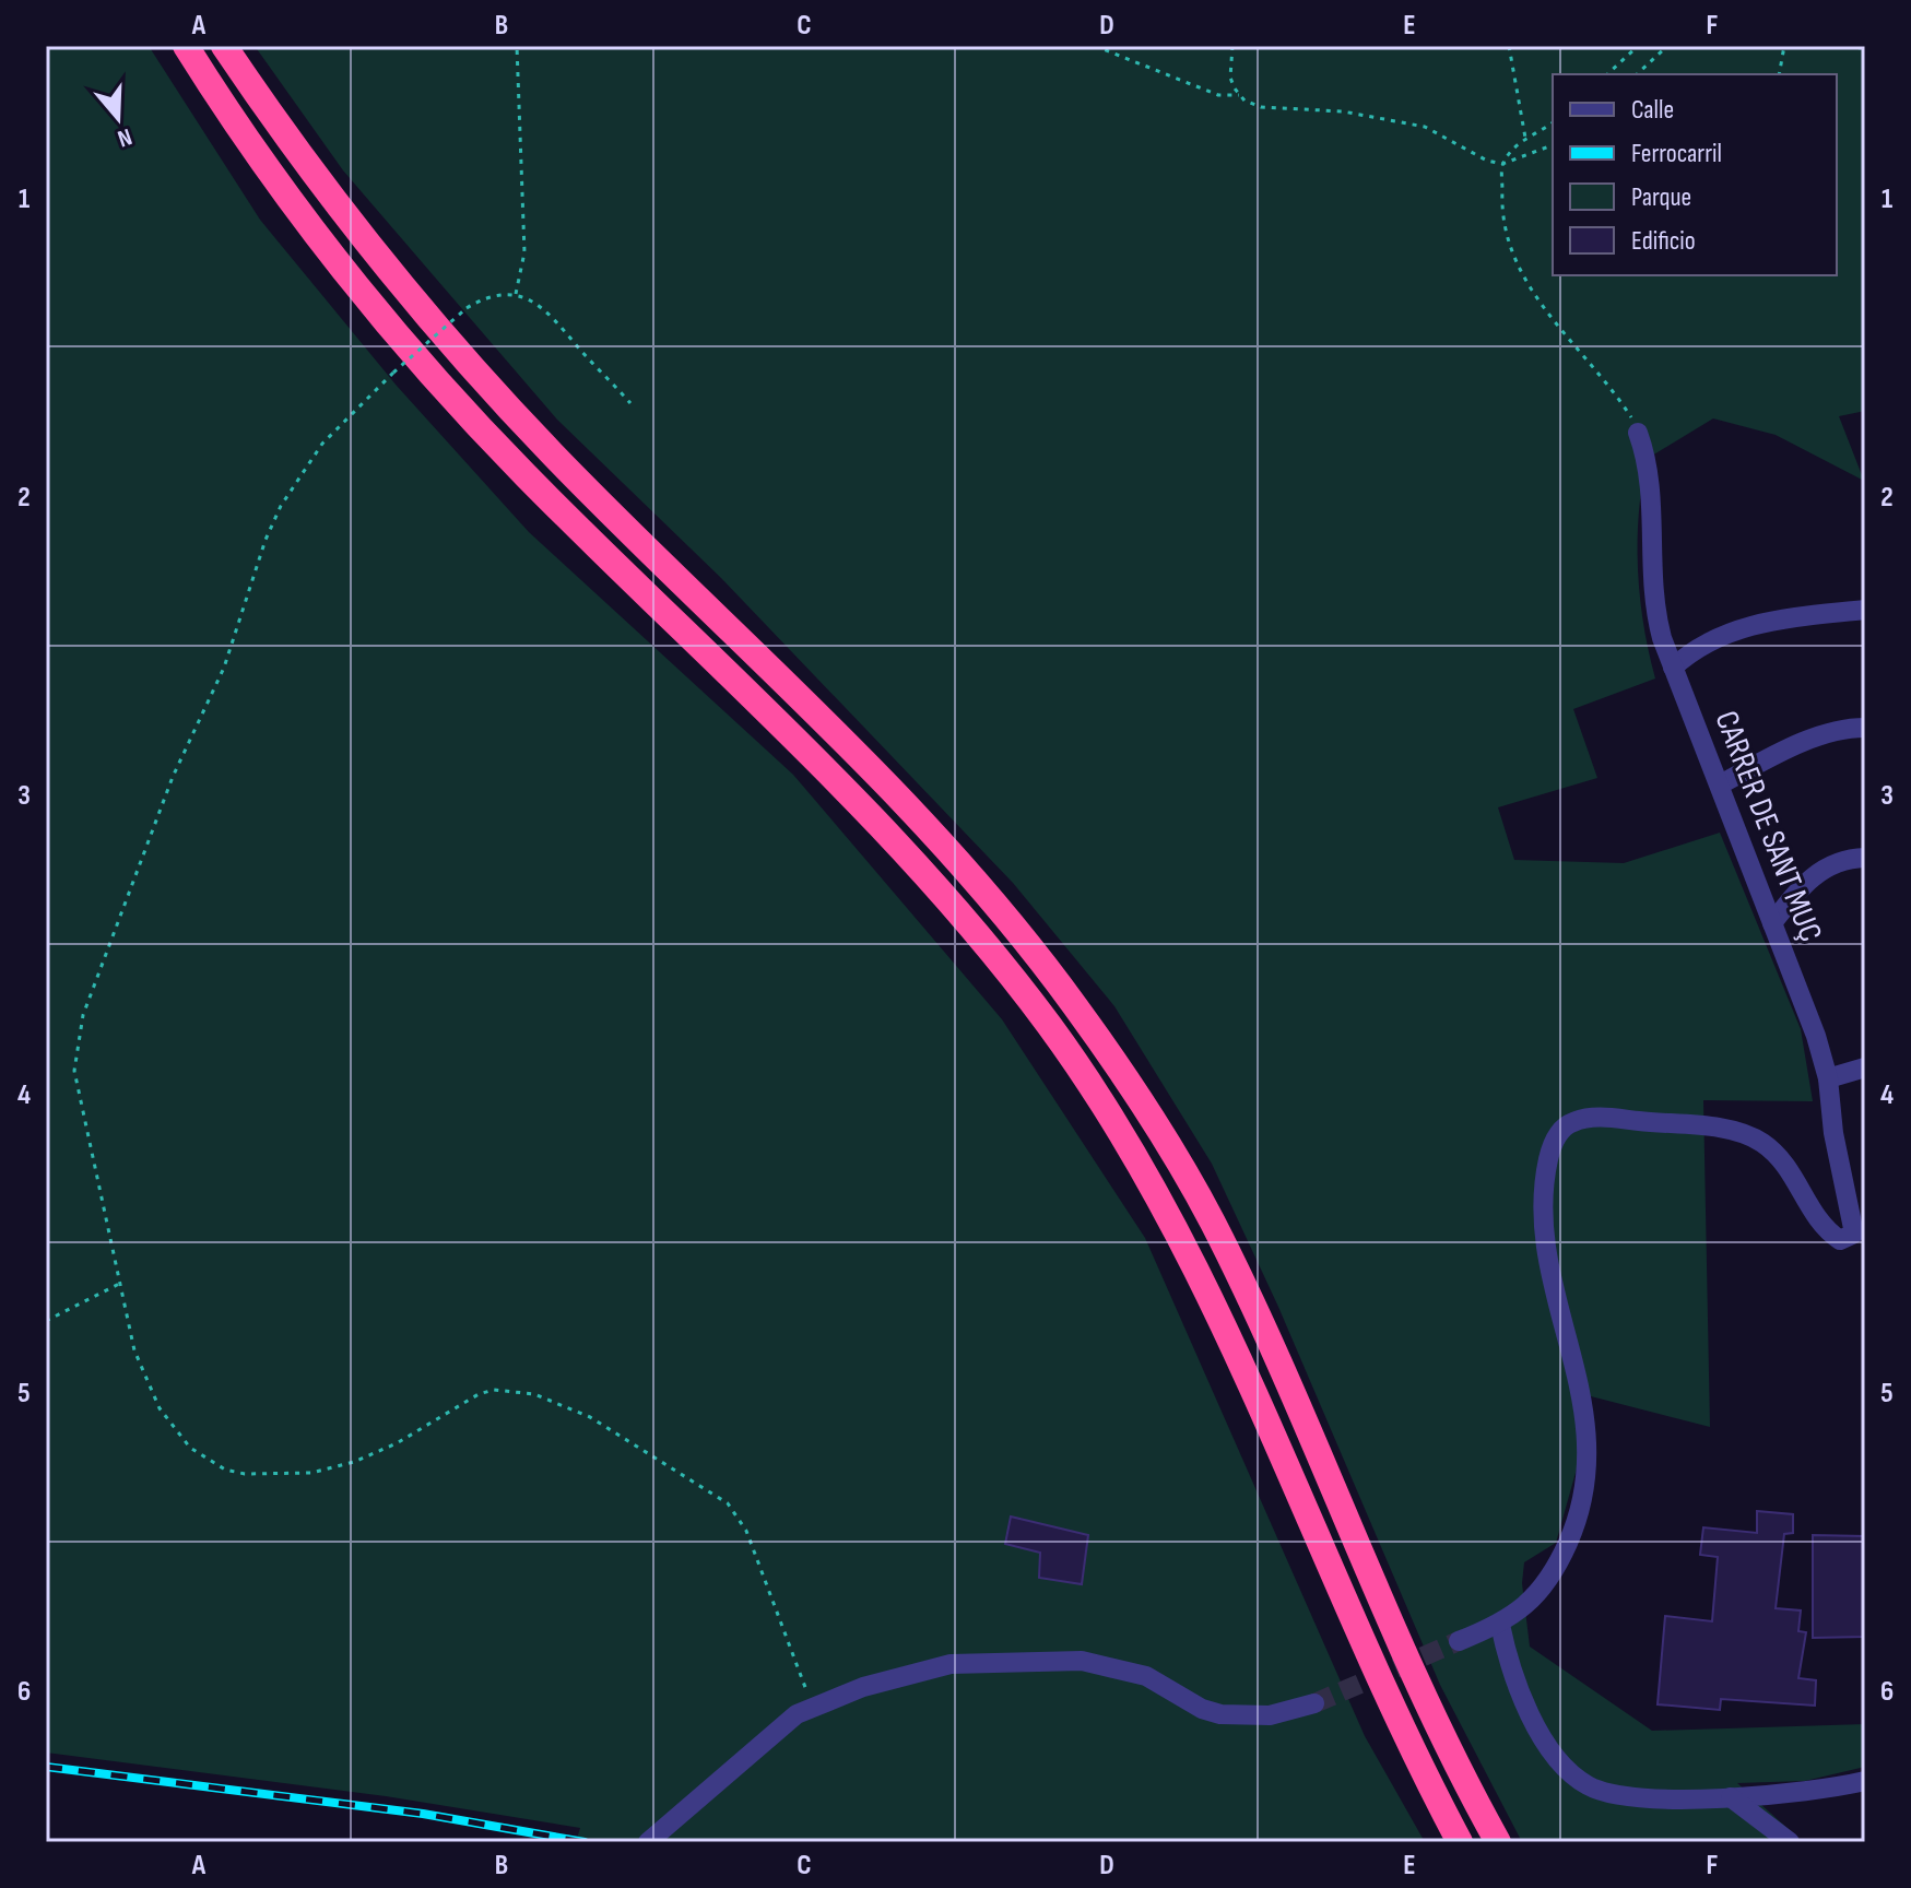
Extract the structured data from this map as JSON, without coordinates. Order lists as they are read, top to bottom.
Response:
{
  "streets": {
    "street": ["CARRER DE SANT MUÇ"]
  },
  "legend": [
    "Calle",
    "Ferrocarril",
    "Parque",
    "Edificio"
  ],
  "north": "bottom",
  "grid": {
    "columns": [
      "A",
      "B",
      "C",
      "D",
      "E",
      "F"
    ],
    "rows": [
      "1",
      "2",
      "3",
      "4",
      "5",
      "6"
    ]
  }
}
